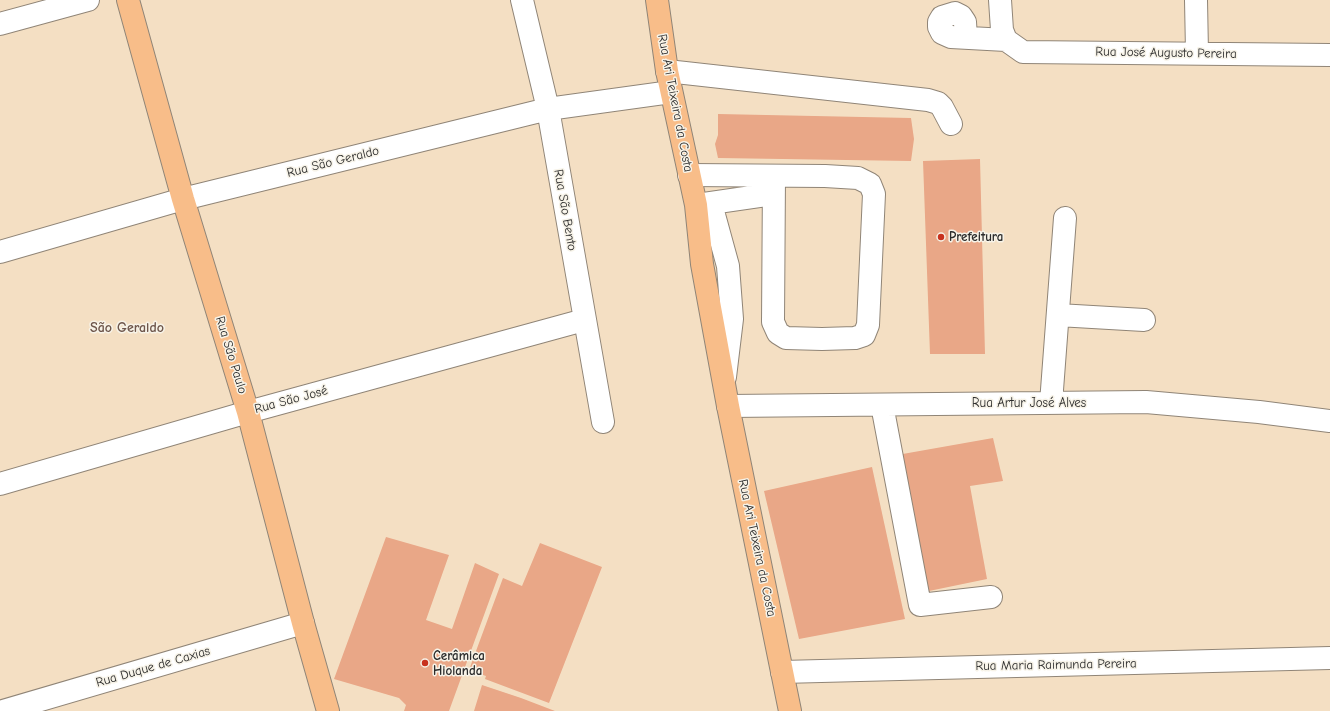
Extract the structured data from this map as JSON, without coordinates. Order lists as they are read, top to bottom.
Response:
{
  "streets": {
    "highway": ["Rua Ari Teixeira da Costa", "Rua São Paulo"],
    "street": [
      "Rua José Augusto Pereira",
      "Rua São Geraldo",
      "Rua São Bento",
      "Rua São José",
      "Rua Artur José Alves",
      "Rua Maria Raimunda Pereira",
      "Rua Duque de Caxias"
    ]
  },
  "crossings": [
    ["Rua Ari Teixeira da Costa", "Rua São Geraldo"],
    ["Rua Ari Teixeira da Costa", "Rua Artur José Alves"],
    ["Rua Ari Teixeira da Costa", "Rua Maria Raimunda Pereira"],
    ["Rua São Geraldo", "Rua São Bento"],
    ["Rua São Geraldo", "Rua São Paulo"],
    ["Rua São Bento", "Rua São José"],
    ["Rua São Paulo", "Rua São José"],
    ["Rua São Paulo", "Rua Duque de Caxias"]
  ],
  "districts": ["São Geraldo"],
  "places": ["Prefeitura", "Cerâmica Hiolanda"]
}
